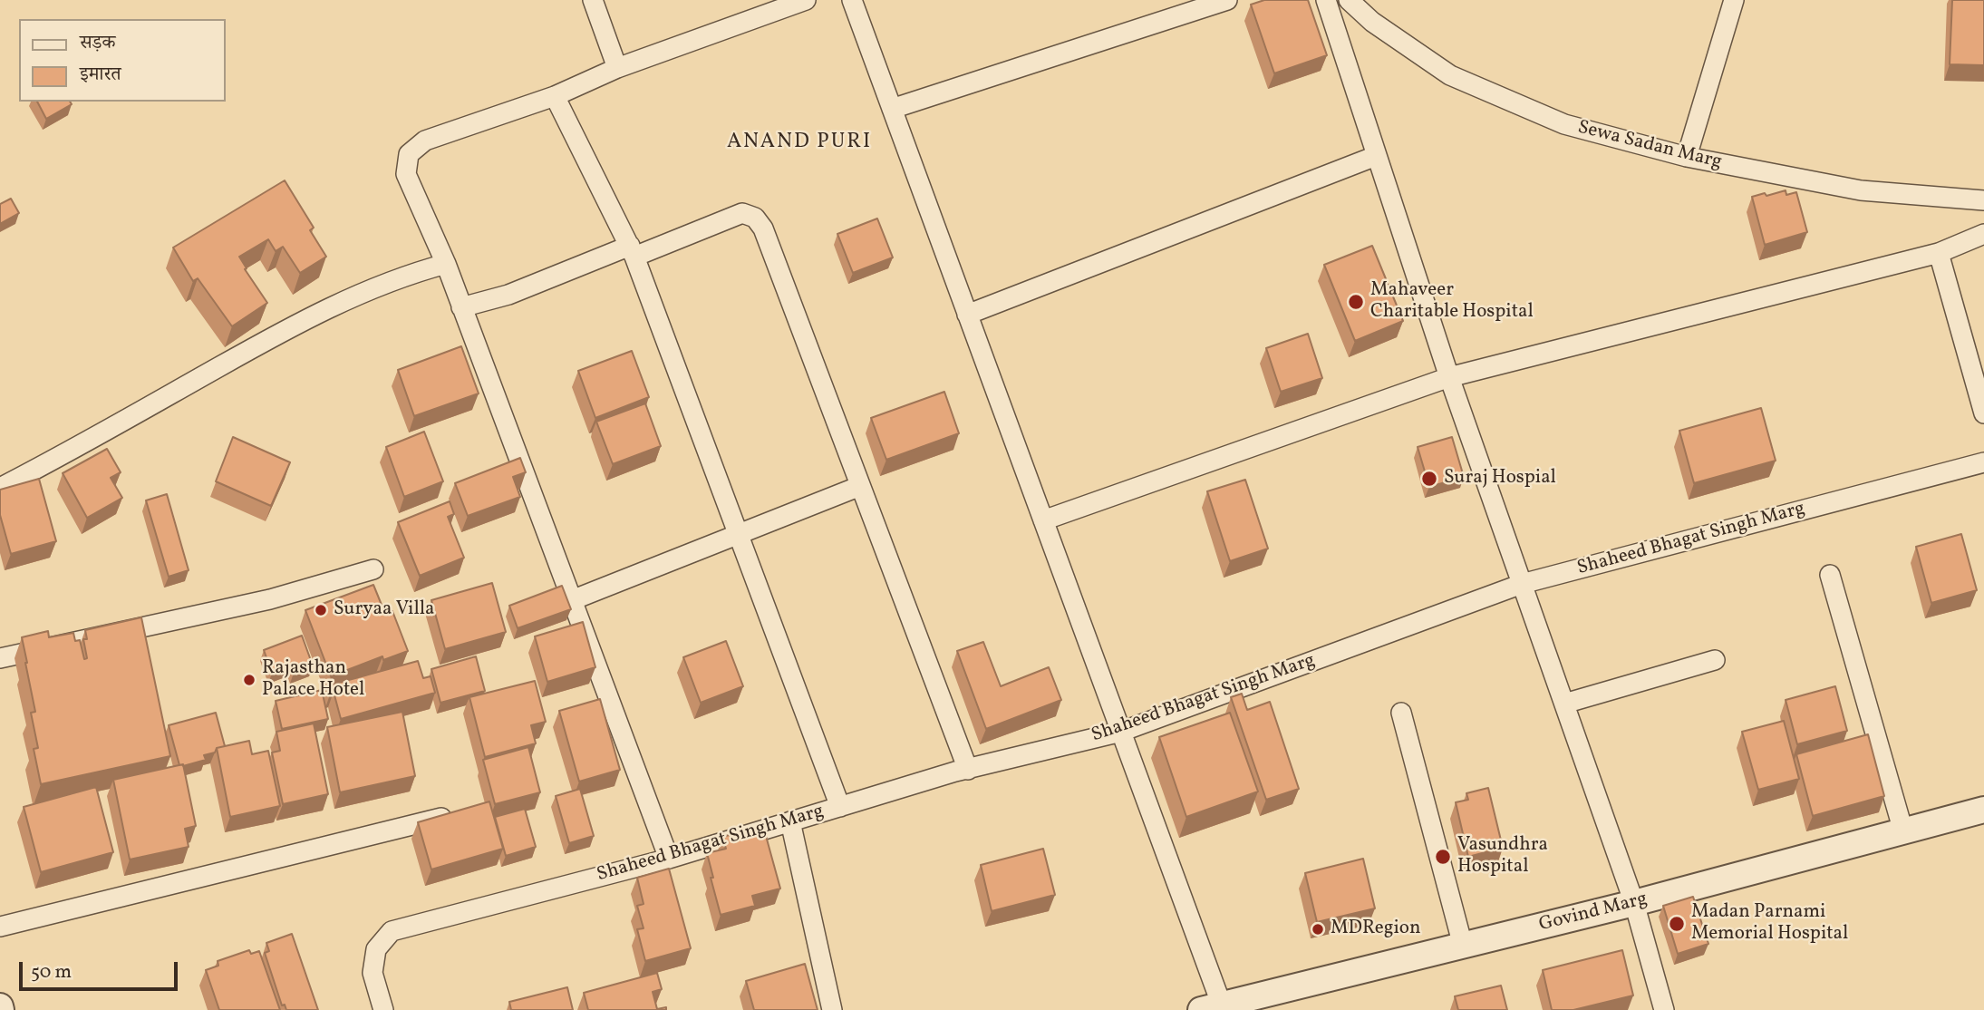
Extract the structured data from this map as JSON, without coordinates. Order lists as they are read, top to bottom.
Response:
{
  "streets": {
    "street": ["Sewa Sadan Marg", "Shaheed Bhagat Singh Marg", "Govind Marg"]
  },
  "districts": ["ANAND PURI"],
  "places": [
    "Mahaveer Charitable Hospital",
    "Suraj Hospial",
    "Suryaa Villa",
    "Rajasthan Palace Hotel",
    "Vasundhra Hospital",
    "Madan Parnami Memorial Hospital",
    "MDRegion"
  ],
  "legend": ["सड़क", "इमारत"],
  "scale_bar": "50 m"
}
